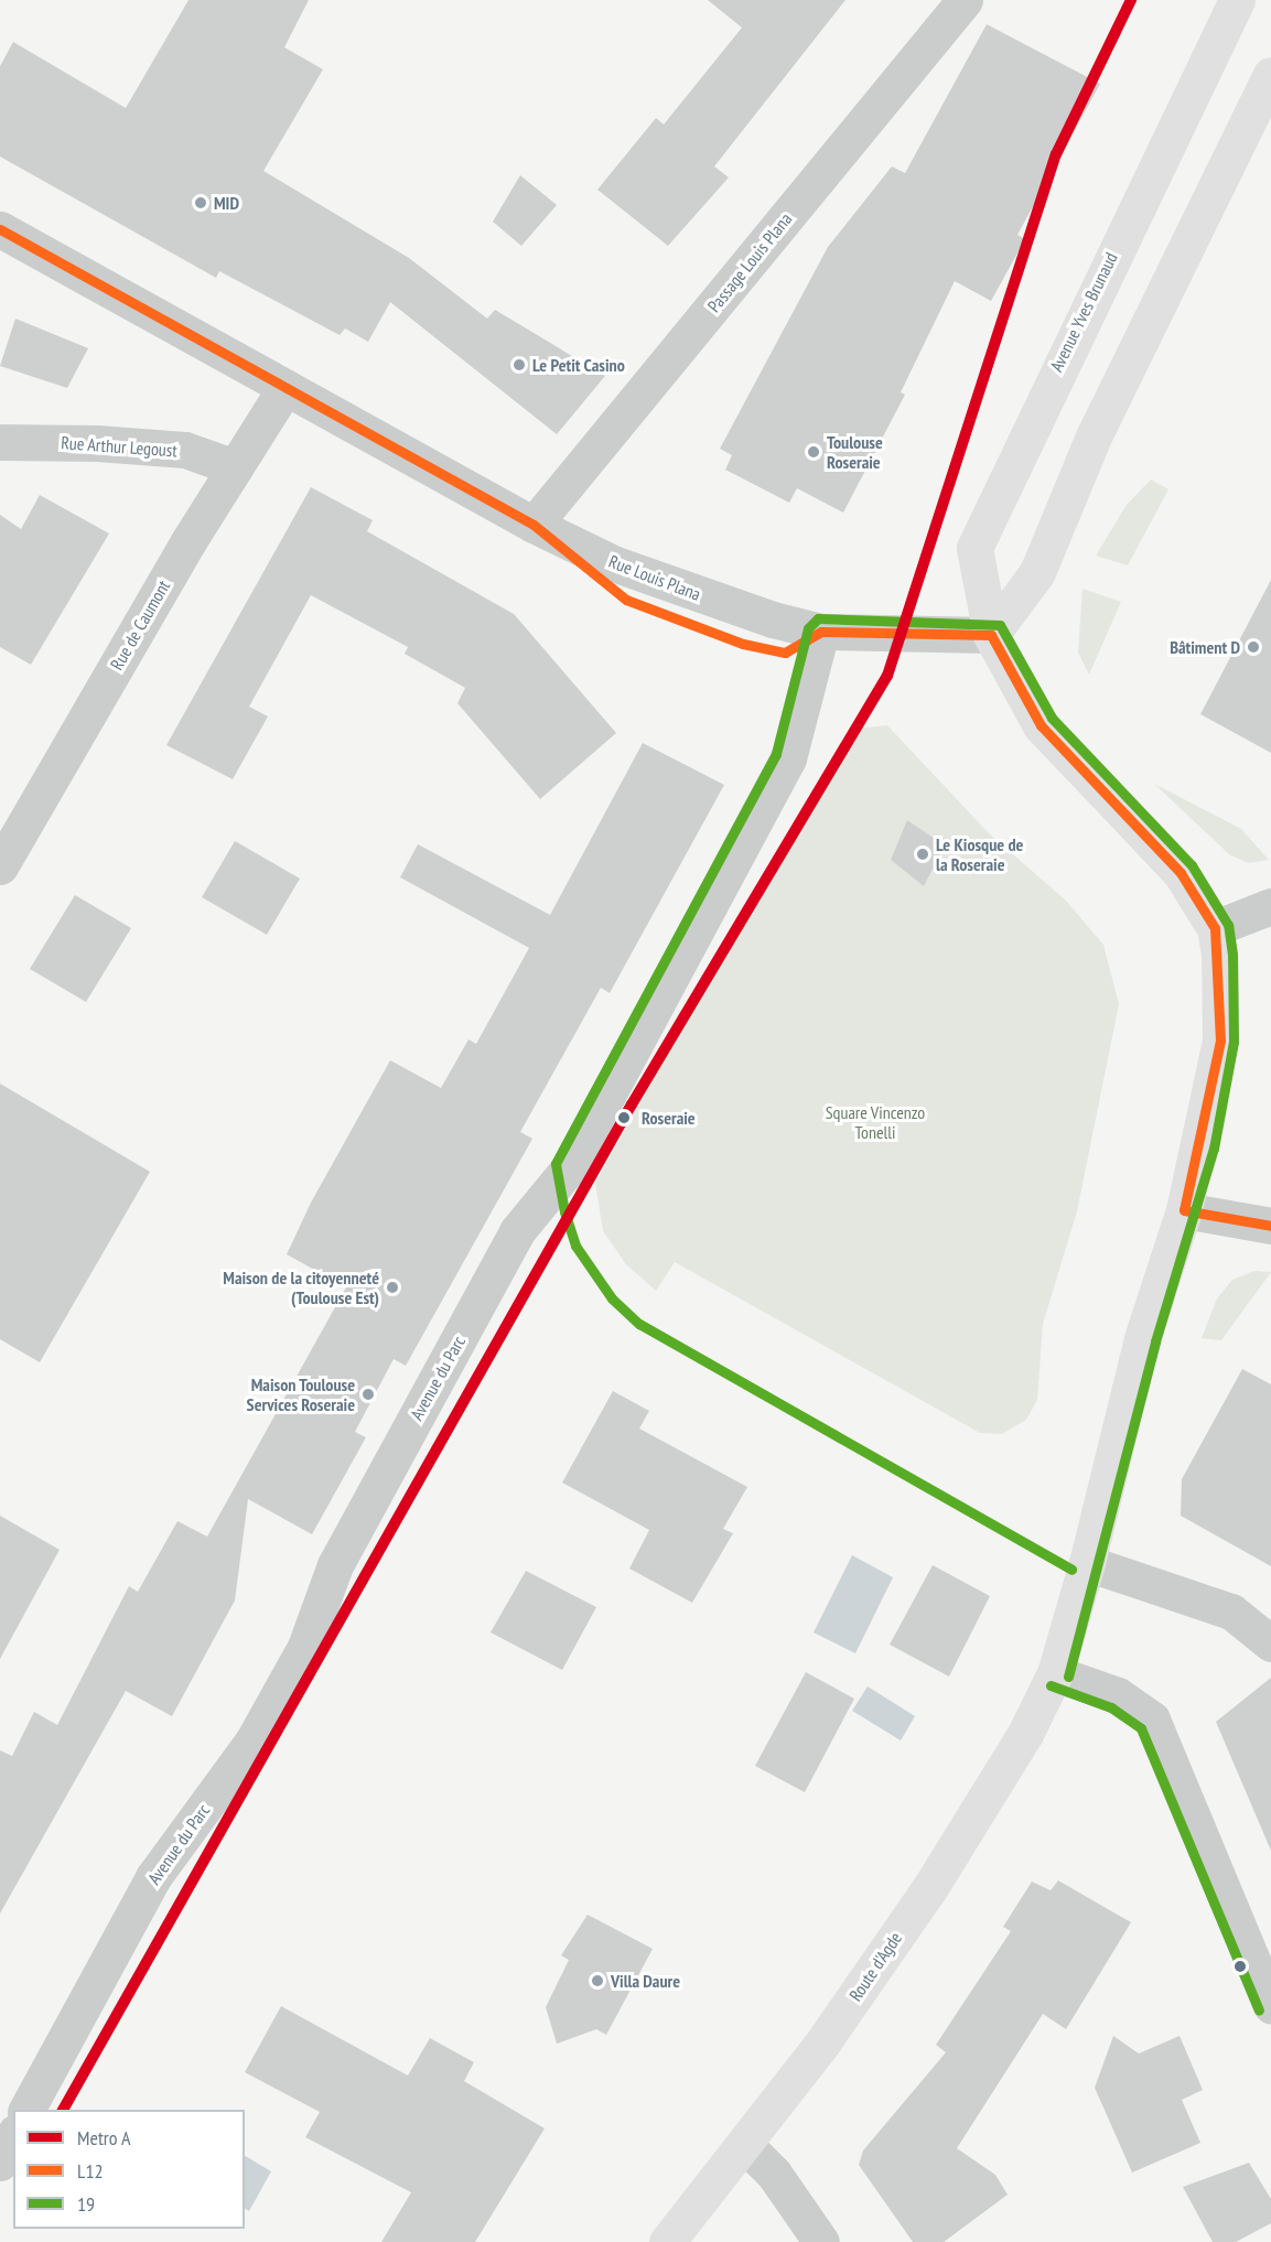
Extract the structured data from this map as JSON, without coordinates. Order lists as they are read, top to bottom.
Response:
{
  "streets": {
    "main road": ["Avenue Yves Brunaud", "Route d'Agde"],
    "street": [
      "Passage Louis Plana",
      "Rue Arthur Legoust",
      "Rue Louis Plana",
      "Rue de Caumont",
      "Avenue du Parc"
    ]
  },
  "crossings": [
    ["Passage Louis Plana", "Rue Louis Plana"],
    ["Avenue Yves Brunaud", "Rue Louis Plana"],
    ["Avenue Yves Brunaud", "Route d'Agde"],
    ["Rue Arthur Legoust", "Rue de Caumont"],
    ["Rue Louis Plana", "Rue de Caumont"],
    ["Rue Louis Plana", "Avenue du Parc"]
  ],
  "parks": ["Square Vincenzo Tonelli"],
  "places": [
    "MID",
    "Le Petit Casino",
    "Toulouse Roseraie",
    "Bâtiment D",
    "Le Kiosque de la Roseraie",
    "Roseraie",
    "Maison de la citoyenneté (Toulouse Est)",
    "Maison Toulouse Services Roseraie",
    "Villa Daure"
  ],
  "lines": ["metro line A", "transit line L12", "transit line 19"],
  "legend": ["Metro A", "L12", "19"]
}
